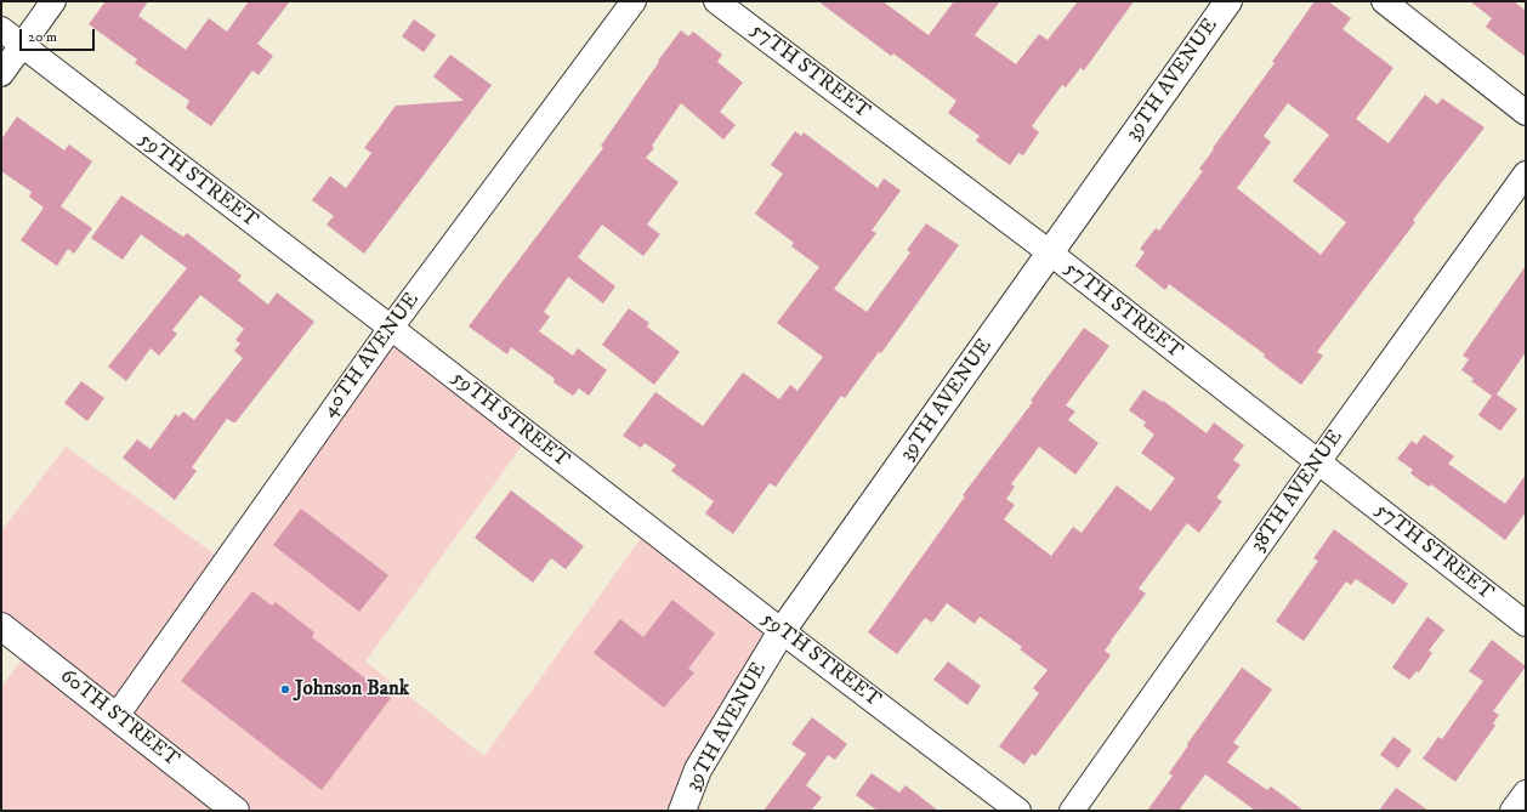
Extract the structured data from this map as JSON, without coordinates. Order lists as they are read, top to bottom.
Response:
{
  "streets": {
    "main road": ["39TH AVENUE", "60TH STREET"],
    "street": [
      "57TH STREET",
      "59TH STREET",
      "40TH AVENUE",
      "38TH AVENUE"
    ]
  },
  "crossings": [
    ["57TH STREET", "39TH AVENUE"],
    ["57TH STREET", "38TH AVENUE"],
    ["39TH AVENUE", "59TH STREET"],
    ["59TH STREET", "40TH AVENUE"],
    ["40TH AVENUE", "60TH STREET"]
  ],
  "places": ["Johnson Bank"],
  "scale_bar": "20 m"
}
